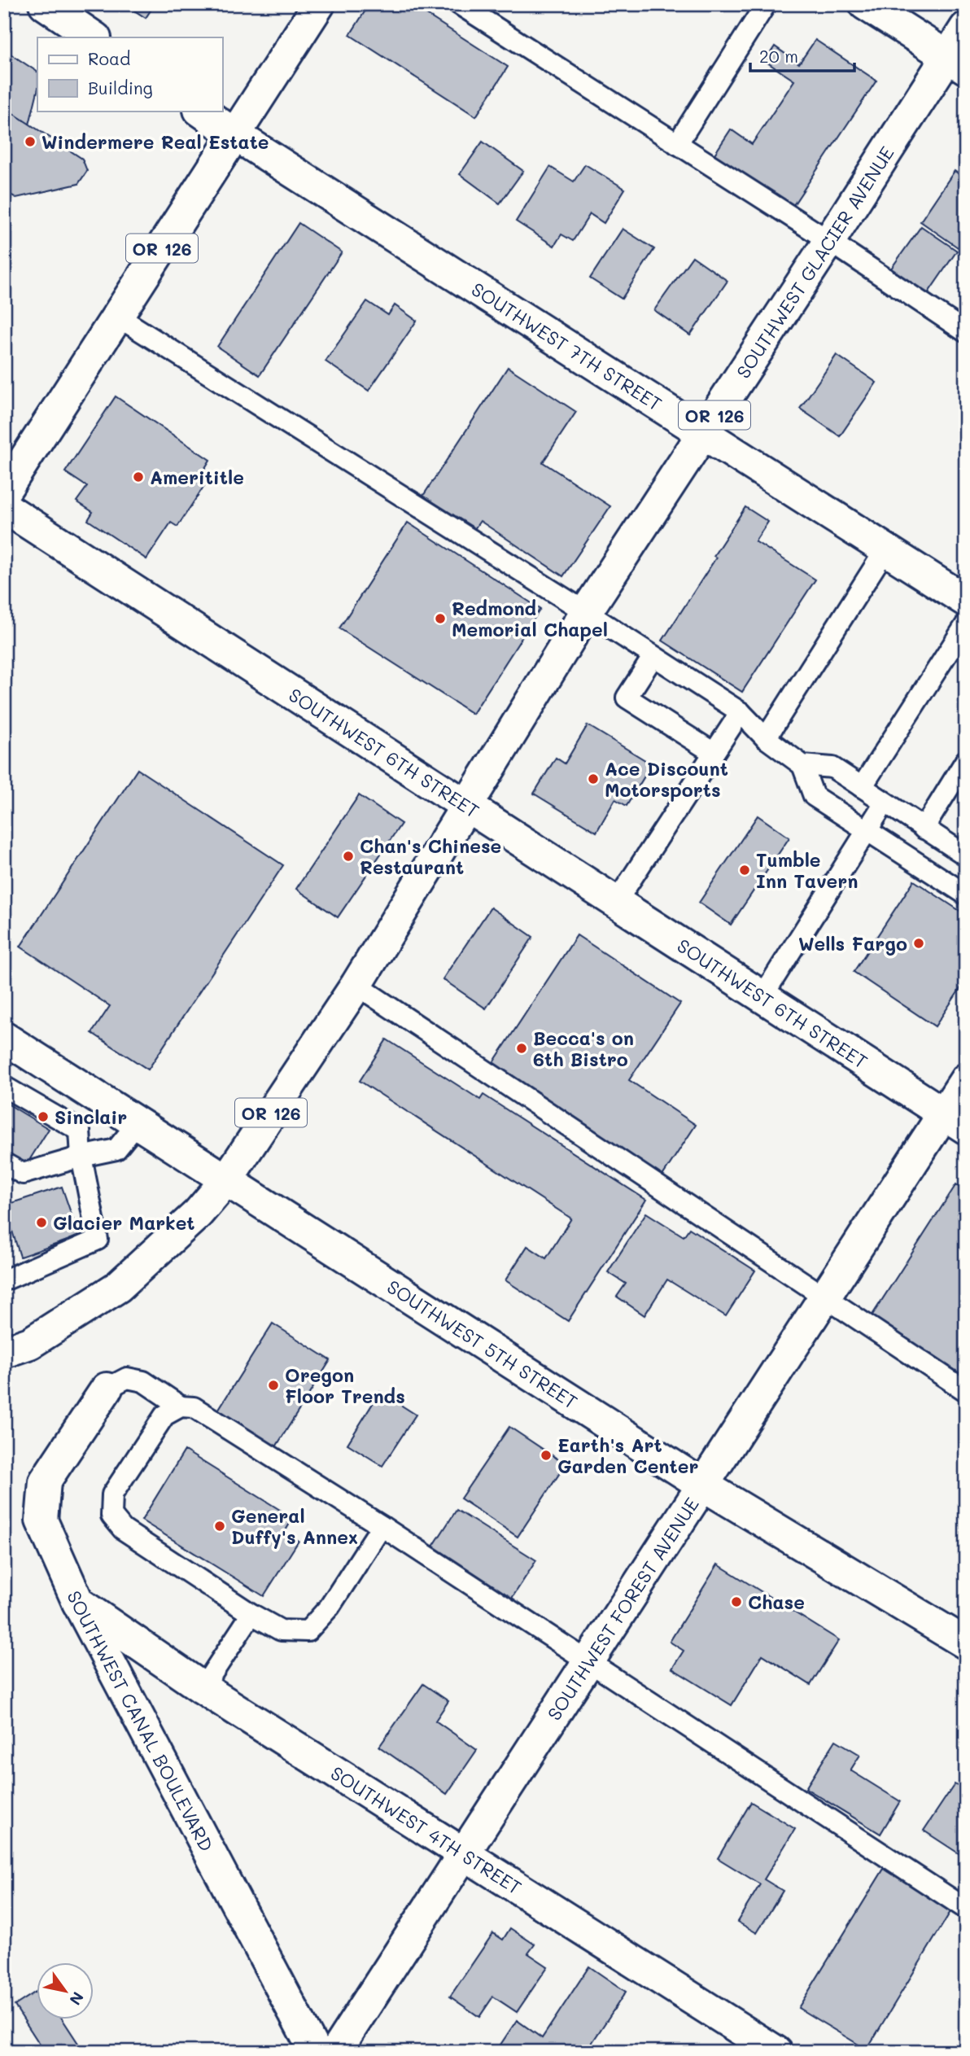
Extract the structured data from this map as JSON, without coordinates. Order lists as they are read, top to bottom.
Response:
{
  "streets": {
    "main road": [
      "OR 126",
      "SOUTHWEST GLACIER AVENUE",
      "SOUTHWEST 7TH STREET",
      "SOUTHWEST 6TH STREET",
      "SOUTHWEST 5TH STREET",
      "SOUTHWEST FOREST AVENUE",
      "SOUTHWEST CANAL BOULEVARD",
      "SOUTHWEST 4TH STREET"
    ]
  },
  "crossings": [
    ["OR 126", "SOUTHWEST 7TH STREET"],
    ["SOUTHWEST GLACIER AVENUE", "SOUTHWEST 7TH STREET"],
    ["SOUTHWEST GLACIER AVENUE", "SOUTHWEST 6TH STREET"],
    ["SOUTHWEST GLACIER AVENUE", "SOUTHWEST 5TH STREET"],
    ["SOUTHWEST 6TH STREET", "SOUTHWEST FOREST AVENUE"],
    ["SOUTHWEST 5TH STREET", "SOUTHWEST FOREST AVENUE"],
    ["SOUTHWEST FOREST AVENUE", "SOUTHWEST 4TH STREET"],
    ["SOUTHWEST CANAL BOULEVARD", "SOUTHWEST 4TH STREET"]
  ],
  "places": [
    "Windermere Real Estate",
    "Amerititle",
    "Redmond Memorial Chapel",
    "Ace Discount Motorsports",
    "Chan's Chinese Restaurant",
    "Tumble Inn Tavern",
    "Wells Fargo",
    "Becca's on 6th Bistro",
    "Sinclair",
    "Glacier Market",
    "Oregon Floor Trends",
    "Earth's Art Garden Center",
    "General Duffy's Annex",
    "Chase"
  ],
  "legend": ["Road", "Building"],
  "scale_bar": "20 m",
  "north": "bottom right"
}
